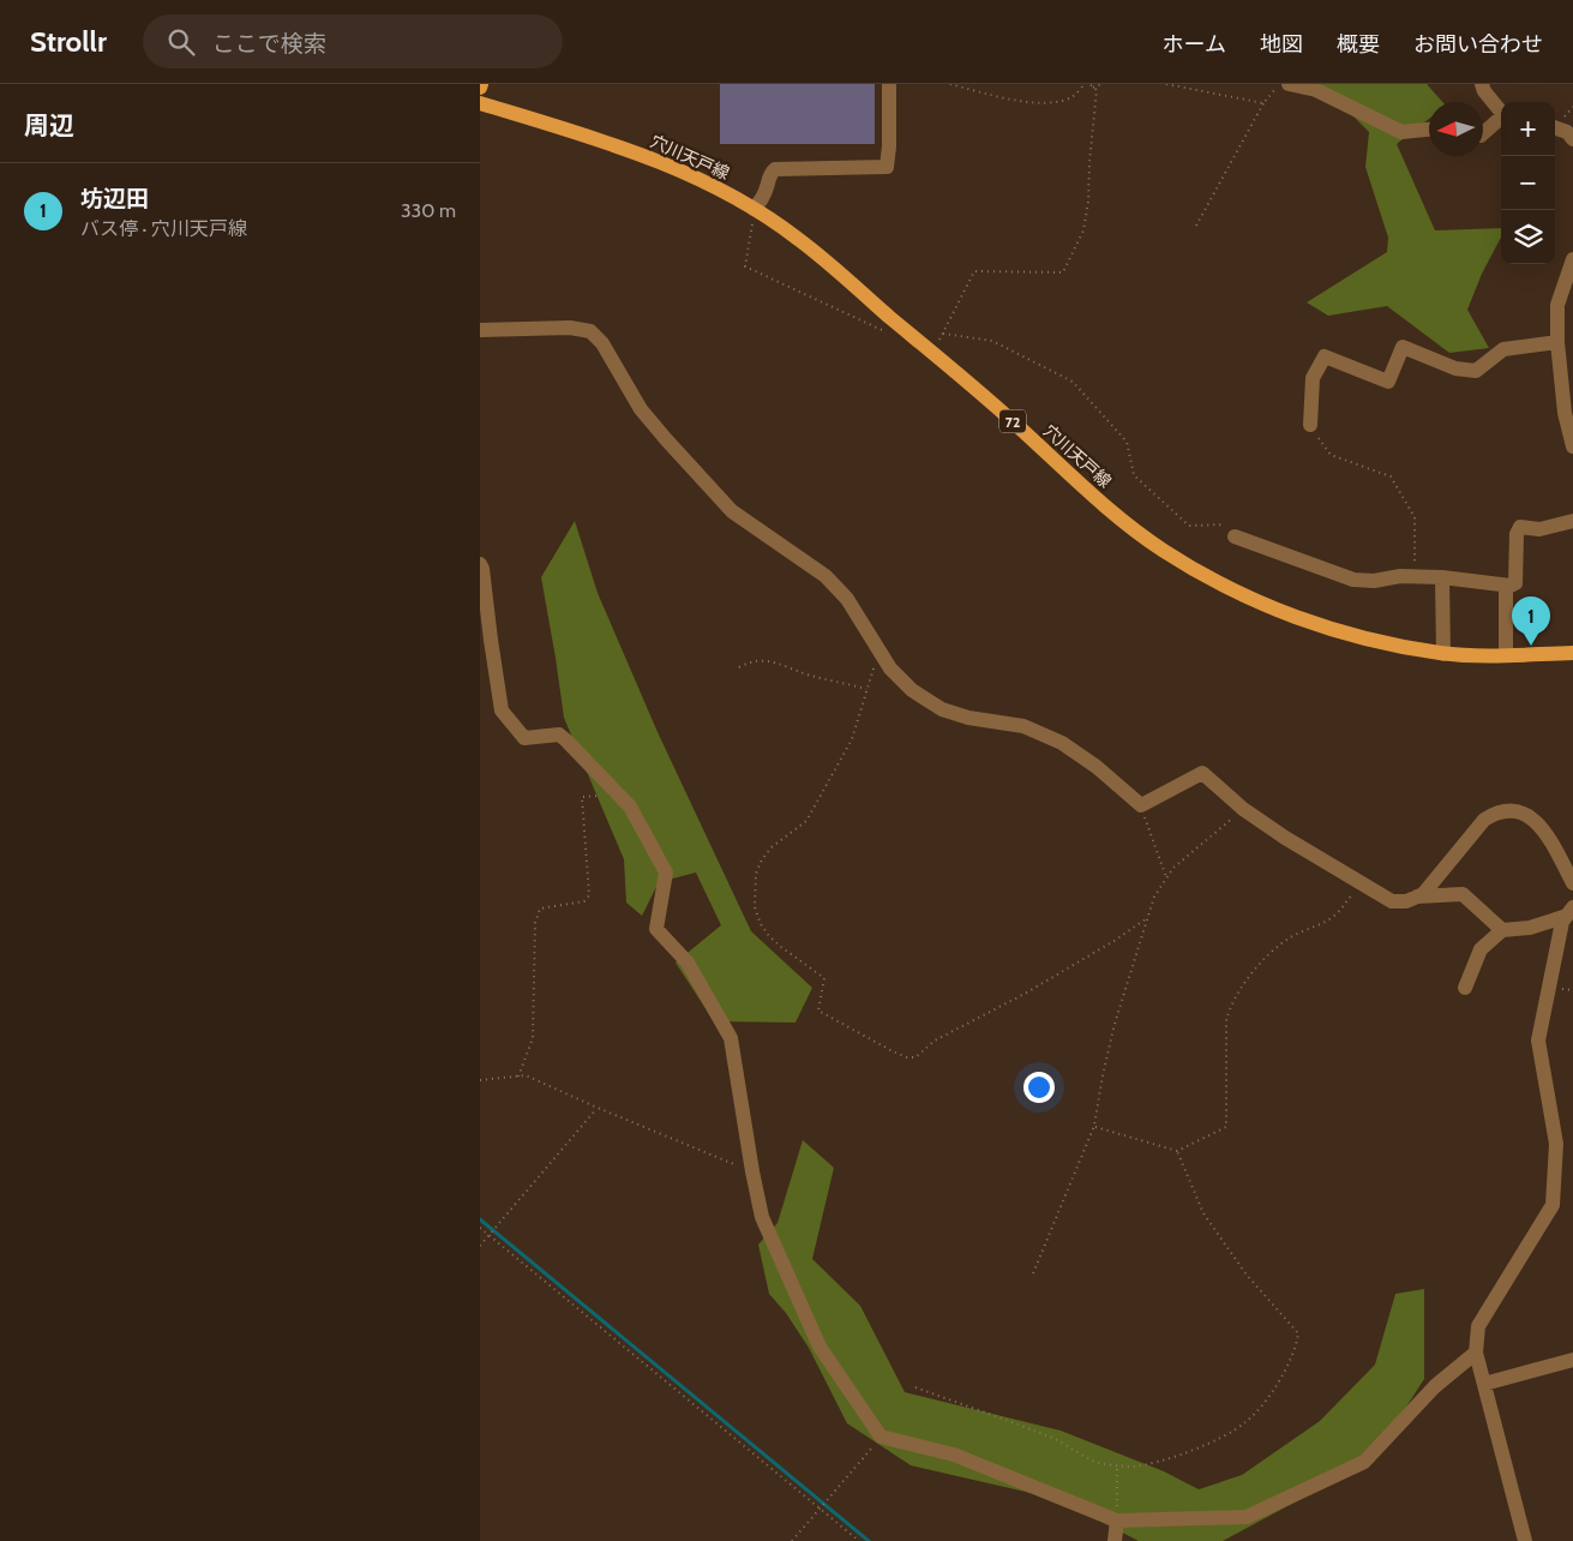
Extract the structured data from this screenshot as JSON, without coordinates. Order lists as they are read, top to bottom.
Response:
{
  "streets": {
    "main road": ["穴川天戸線", "72"]
  },
  "north": "left",
  "page": {
    "header": "Strollr",
    "search": "ここで検索",
    "nav": [
      "ホーム",
      "地図",
      "概要",
      "お問い合わせ"
    ],
    "heading": "周辺",
    "map_buttons": ["+", "−"],
    "list": [
      {
        "mark": "1",
        "name": "坊辺田",
        "note": "バス停 · 穴川天戸線",
        "value": "330 m"
      }
    ],
    "pins": "1"
  }
}
